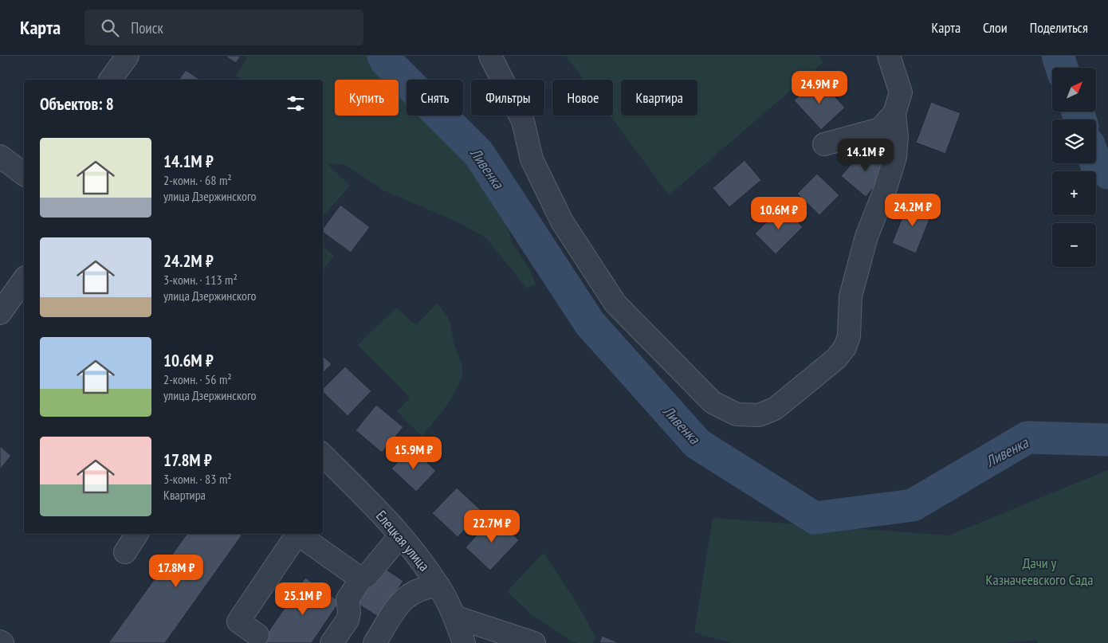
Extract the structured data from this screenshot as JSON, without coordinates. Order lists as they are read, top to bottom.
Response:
{
  "streets": {
    "street": ["Елецкая улица"]
  },
  "water": ["Ливенка"],
  "parks": ["Дачи у Казначеевского Сада"],
  "north": "top right",
  "page": {
    "header": "Карта",
    "search": "Поиск",
    "nav": ["Карта", "Слои", "Поделиться"],
    "map_buttons": ["+", "−"],
    "price": [
      "24.9M ₽",
      "14.1M ₽",
      "24.2M ₽",
      "10.6M ₽",
      "15.9M ₽",
      "22.7M ₽",
      "17.8M ₽",
      "25.1M ₽"
    ],
    "chip": [
      "Купить",
      "Снять",
      "Фильтры",
      "Новое",
      "Квартира"
    ],
    "heading": "Объектов: 8",
    "list": [
      {
        "name": "14.1M ₽",
        "note": "2-комн. · 68 m² · улица Дзержинского"
      },
      {
        "name": "24.2M ₽",
        "note": "3-комн. · 113 m² · улица Дзержинского"
      },
      {
        "name": "10.6M ₽",
        "note": "2-комн. · 56 m² · улица Дзержинского"
      },
      {
        "name": "17.8M ₽",
        "note": "3-комн. · 83 m² · Квартира"
      }
    ]
  }
}
